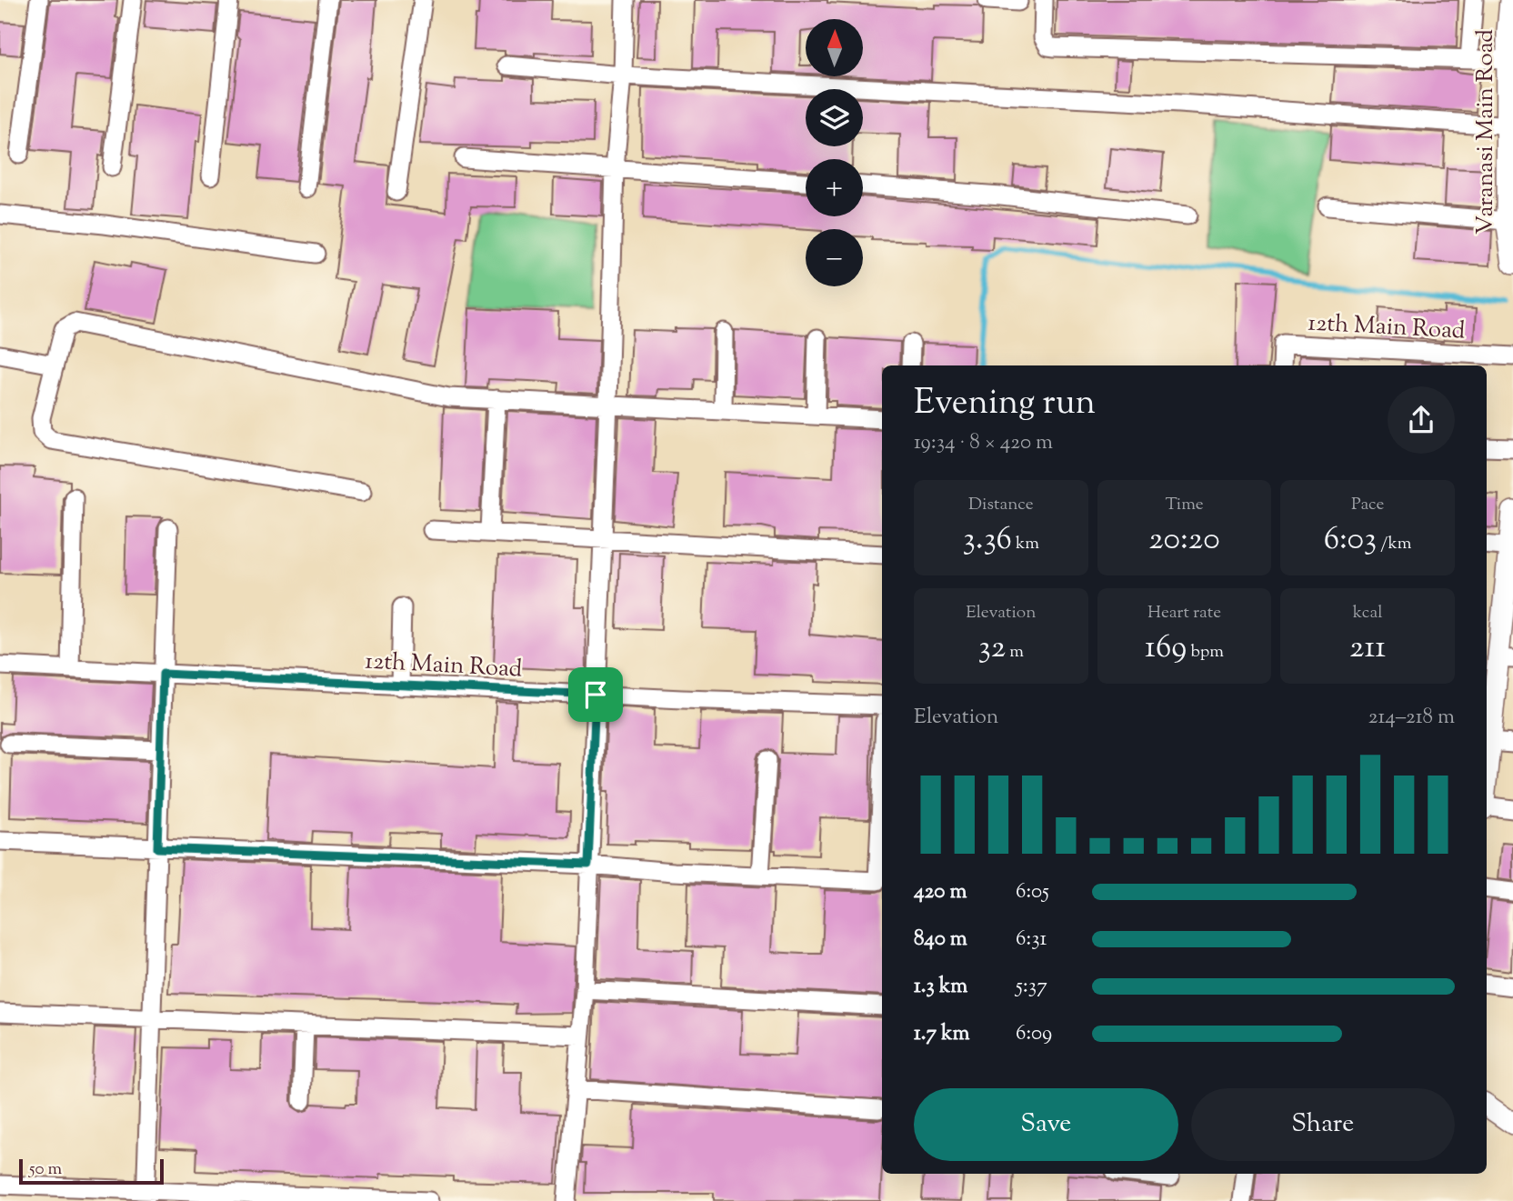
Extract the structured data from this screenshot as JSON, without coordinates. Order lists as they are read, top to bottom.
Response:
{
  "streets": {
    "street": ["Varanasi Main Road", "12th Main Road"]
  },
  "scale_bar": "50 m",
  "north": "top",
  "page": {
    "map_buttons": ["+", "−"],
    "heading": ["Evening run", "19:34 · 8 × 420 m"],
    "stats": [
      ["Distance", "3.36 km"],
      ["Time", "20:20"],
      ["Pace", "6:03 /km"],
      ["Elevation", "32 m"],
      ["Heart rate", "169 bpm"],
      ["kcal", "211"]
    ],
    "chart": ["Elevation", "214–218 m"],
    "list": [
      {
        "name": "420 m",
        "note": "6:05"
      },
      {
        "name": "840 m",
        "note": "6:31"
      },
      {
        "name": "1.3 km",
        "note": "5:37"
      },
      {
        "name": "1.7 km",
        "note": "6:09"
      }
    ],
    "buttons": ["Save", "Share"],
    "scale": "50 m"
  }
}
